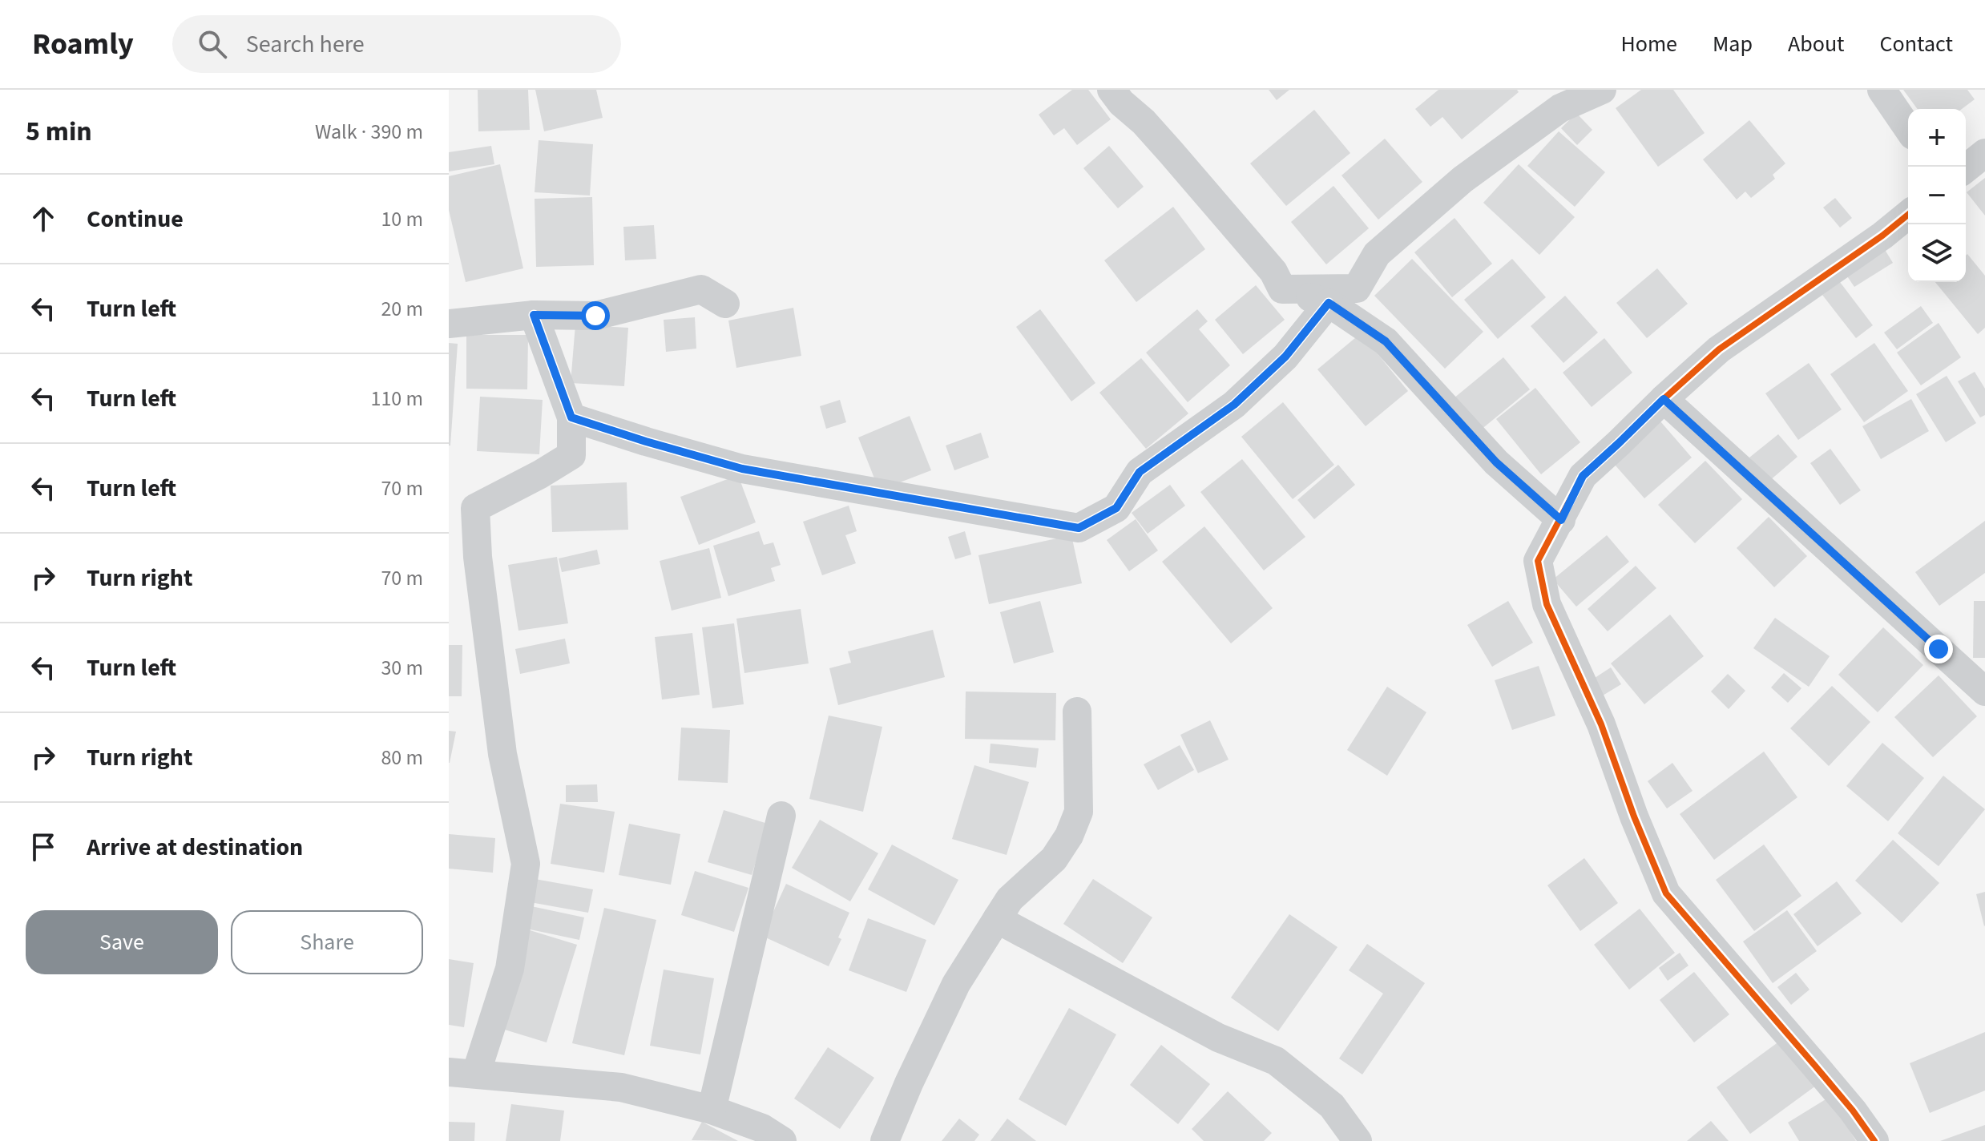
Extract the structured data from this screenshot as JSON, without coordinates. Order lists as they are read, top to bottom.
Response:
{
  "page": {
    "header": "Roamly",
    "search": "Search here",
    "nav": [
      "Home",
      "Map",
      "About",
      "Contact"
    ],
    "heading": ["5 min", "Walk · 390 m"],
    "map_buttons": ["+", "−"],
    "list": [
      ["Continue", "10 m"],
      ["Turn left", "20 m"],
      ["Turn left", "110 m"],
      ["Turn left", "70 m"],
      ["Turn right", "70 m"],
      ["Turn left", "30 m"],
      ["Turn right", "80 m"],
      "Arrive at destination"
    ],
    "buttons": ["Save", "Share"]
  }
}
